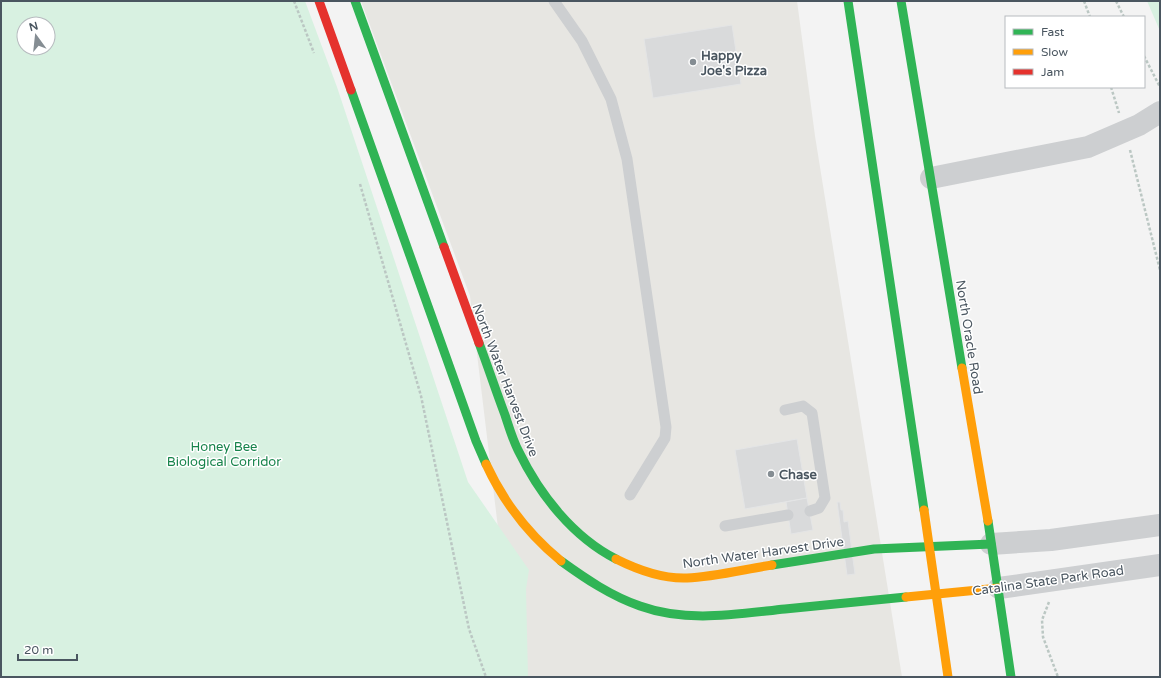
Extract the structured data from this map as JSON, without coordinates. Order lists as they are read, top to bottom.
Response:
{
  "streets": {
    "main road": ["North Oracle Road", "North Water Harvest Drive", "Catalina State Park Road"]
  },
  "crossings": [
    ["North Oracle Road", "North Water Harvest Drive"],
    ["North Oracle Road", "Catalina State Park Road"]
  ],
  "parks": ["Honey Bee Biological Corridor"],
  "places": ["Happy Joe's Pizza", "Chase"],
  "legend": ["Fast", "Slow", "Jam"],
  "scale_bar": "20 m",
  "north": "top"
}
